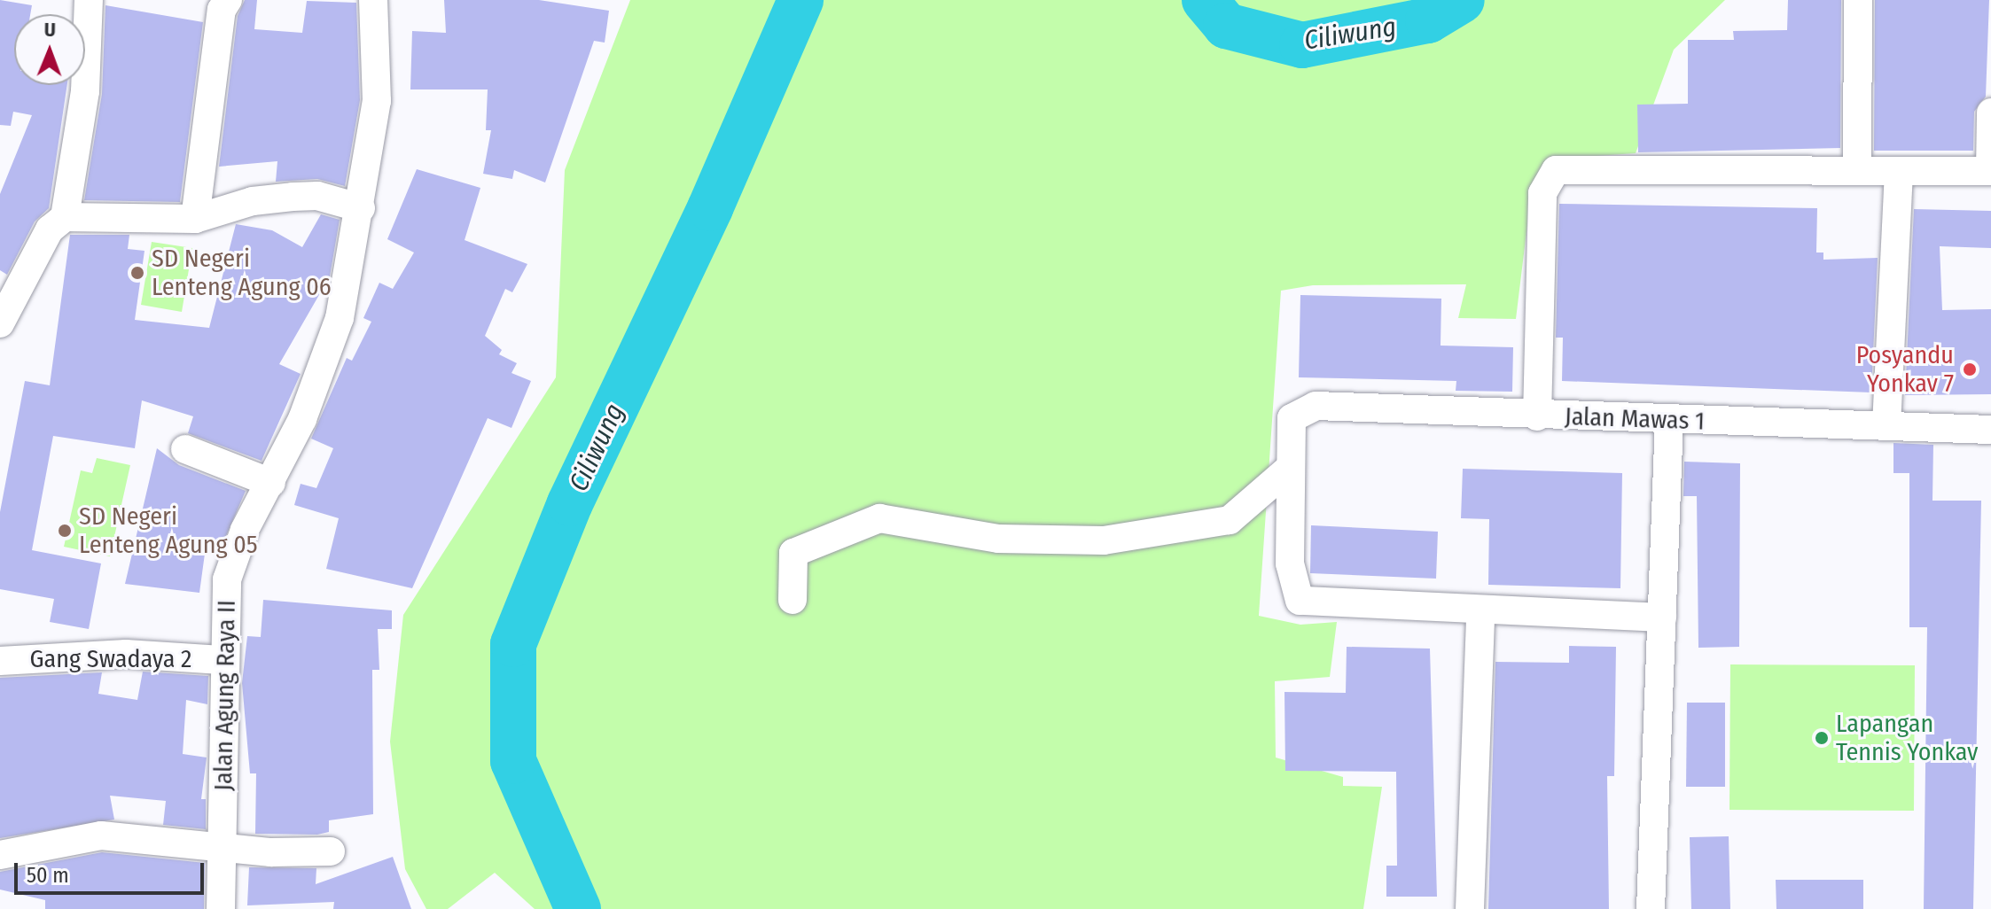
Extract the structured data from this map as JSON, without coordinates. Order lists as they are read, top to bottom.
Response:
{
  "streets": {
    "street": ["Jalan Mawas 1", "Gang Swadaya 2", "Jalan Agung Raya II"]
  },
  "crossings": [
    ["Gang Swadaya 2", "Jalan Agung Raya II"]
  ],
  "water": ["Ciliwung"],
  "places": [
    "SD Negeri Lenteng Agung 06",
    "Posyandu Yonkav 7",
    "SD Negeri Lenteng Agung 05",
    "Lapangan Tennis Yonkav"
  ],
  "scale_bar": "50 m",
  "north": "top"
}
